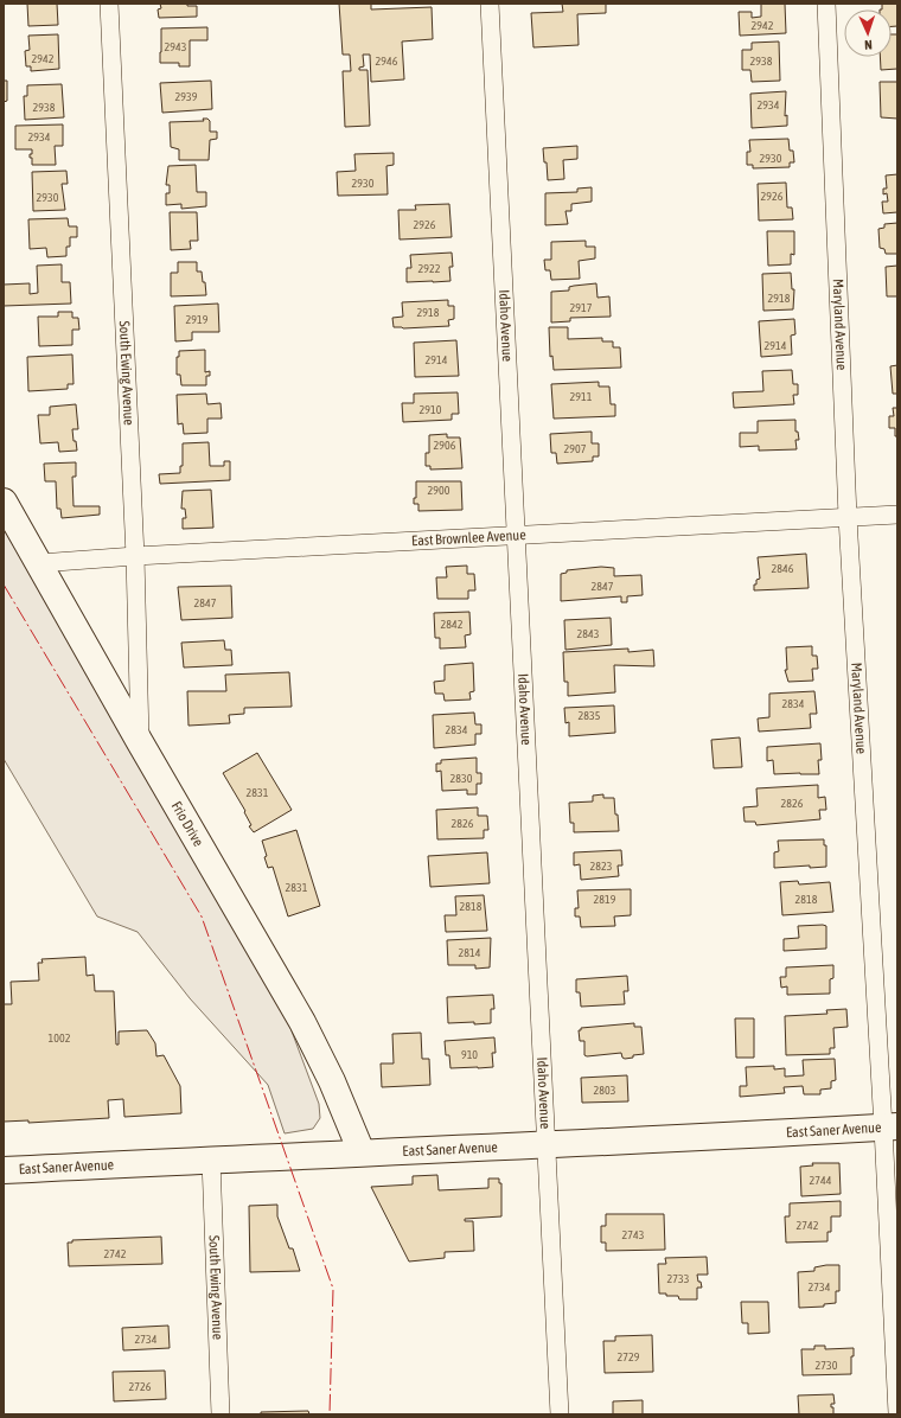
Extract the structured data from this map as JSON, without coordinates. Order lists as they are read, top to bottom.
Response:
{
  "streets": {
    "street": [
      "Idaho Avenue",
      "Maryland Avenue",
      "South Ewing Avenue",
      "East Brownlee Avenue",
      "Frio Drive",
      "East Saner Avenue"
    ]
  },
  "crossings": [
    ["Idaho Avenue", "East Brownlee Avenue"],
    ["Idaho Avenue", "East Saner Avenue"],
    ["Maryland Avenue", "East Brownlee Avenue"],
    ["Maryland Avenue", "East Saner Avenue"],
    ["South Ewing Avenue", "East Brownlee Avenue"],
    ["South Ewing Avenue", "Frio Drive"],
    ["South Ewing Avenue", "East Saner Avenue"],
    ["East Brownlee Avenue", "Frio Drive"],
    ["Frio Drive", "East Saner Avenue"]
  ],
  "house_numbers": [
    "2942",
    "2943",
    "2942",
    "2946",
    "2938",
    "2939",
    "2934",
    "2938",
    "2934",
    "2930",
    "2930",
    "2926",
    "2930",
    "2926",
    "2922",
    "2918",
    "2917",
    "2918",
    "2919",
    "2914",
    "2914",
    "2911",
    "2910",
    "2906",
    "2907",
    "2900",
    "2846",
    "2847",
    "2847",
    "2842",
    "2843",
    "2834",
    "2835",
    "2834",
    "2830",
    "2831",
    "2826",
    "2826",
    "2823",
    "2831",
    "2819",
    "2818",
    "2818",
    "2814",
    "1002",
    "910",
    "2803",
    "2744",
    "2742",
    "2743",
    "2742",
    "2733",
    "2734",
    "2734",
    "2729",
    "2730",
    "2726"
  ],
  "north": "bottom"
}
